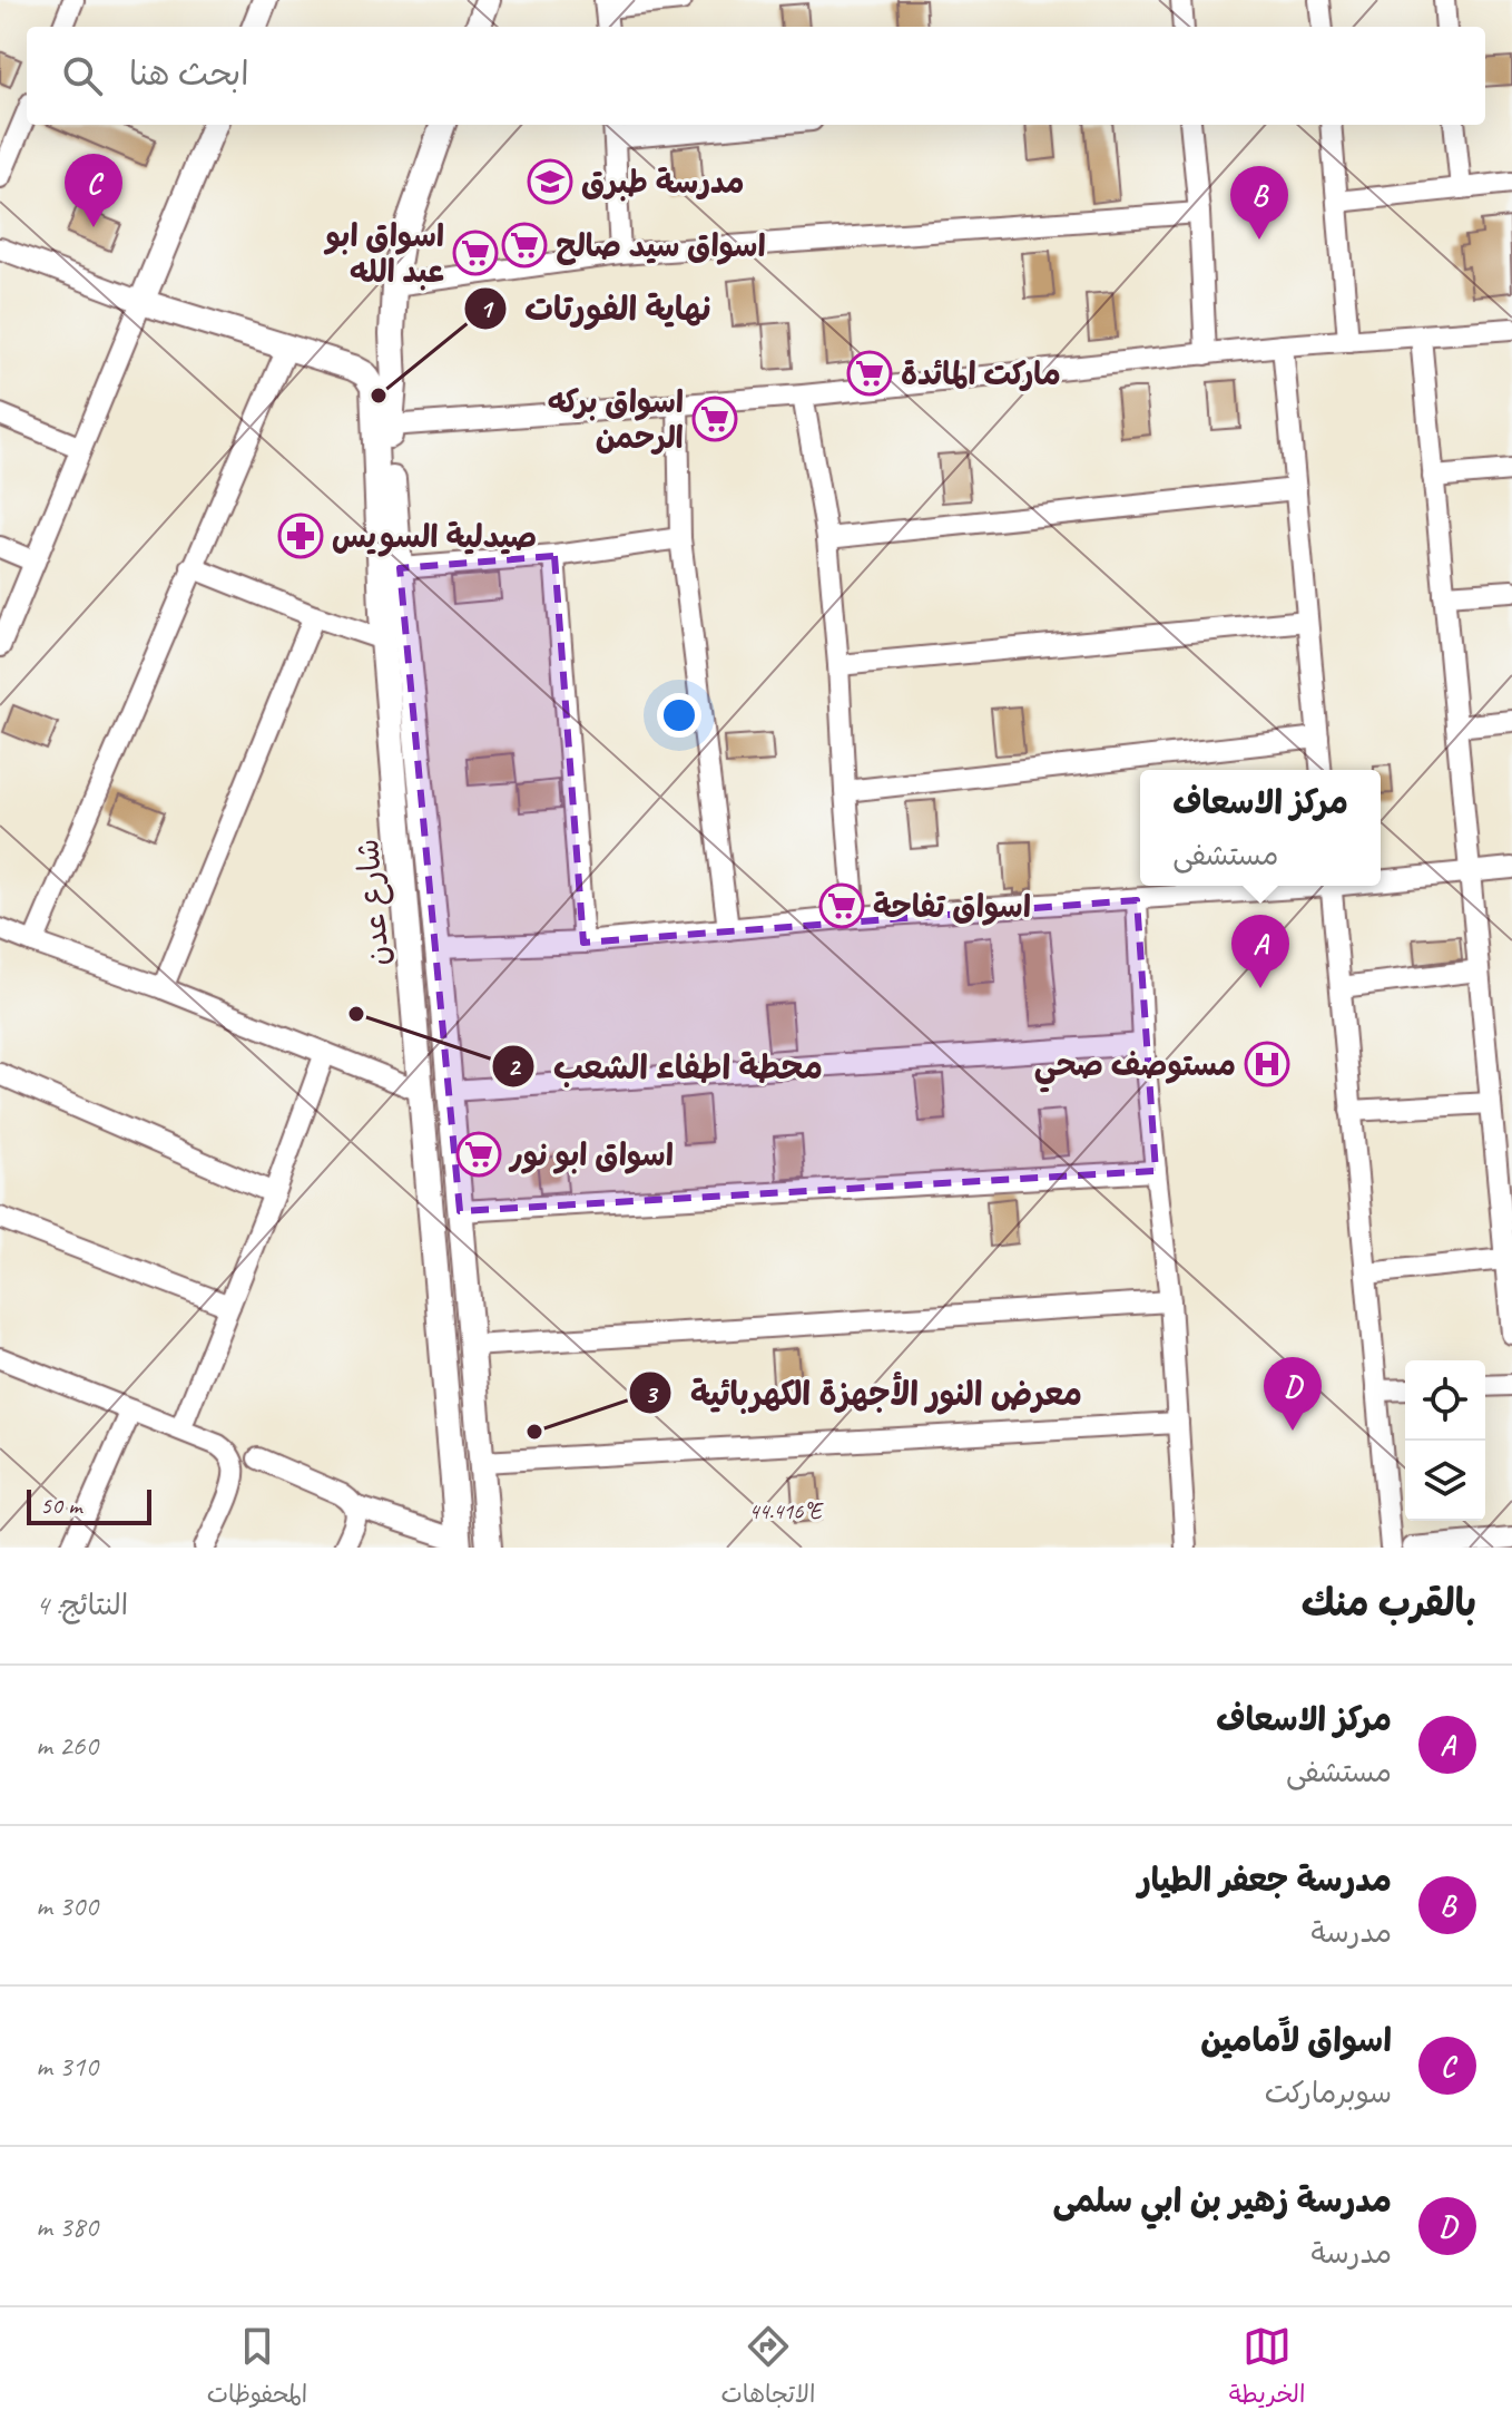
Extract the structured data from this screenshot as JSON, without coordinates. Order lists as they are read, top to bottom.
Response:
{
  "streets": {
    "street": ["شارع عدن"]
  },
  "places": {
    "school or university": ["مدرسة طبرق"],
    "supermarket": [
      "اسواق سيد صالح",
      "اسواق ابو عبد الله",
      "ماركت المائدة",
      "اسواق بركه الرحمن",
      "اسواق تفاحة",
      "اسواق ابو نور"
    ],
    "other": ["نهاية الفورتات", "محطة اطفاء الشعب", "معرض النور الأجهزة الكهربائية"],
    "pharmacy": ["صيدلية السويس"],
    "hospital": ["مستوصف صحي"]
  },
  "scale_bar": "50 m",
  "page": {
    "search": "ابحث هنا",
    "pins": [
      "C",
      "B",
      "A",
      "D"
    ],
    "popup": ["مركز الاسعاف", "مستشفى"],
    "scale": "50 m",
    "heading": ["بالقرب منك", "النتائج: 4"],
    "list": [
      {
        "mark": "A",
        "name": "مركز الاسعاف",
        "note": "مستشفى",
        "value": "260 m"
      },
      {
        "mark": "B",
        "name": "مدرسة جعفر الطيار",
        "note": "مدرسة",
        "value": "300 m"
      },
      {
        "mark": "C",
        "name": "اسواق لاًًمامين",
        "note": "سوبرماركت",
        "value": "310 m"
      },
      {
        "mark": "D",
        "name": "مدرسة زهير بن ابي سلمى",
        "note": "مدرسة",
        "value": "380 m"
      }
    ],
    "nav": ["الخريطة", "الاتجاهات", "المحفوظات"]
  },
  "coordinates": ["44.416°E"]
}
